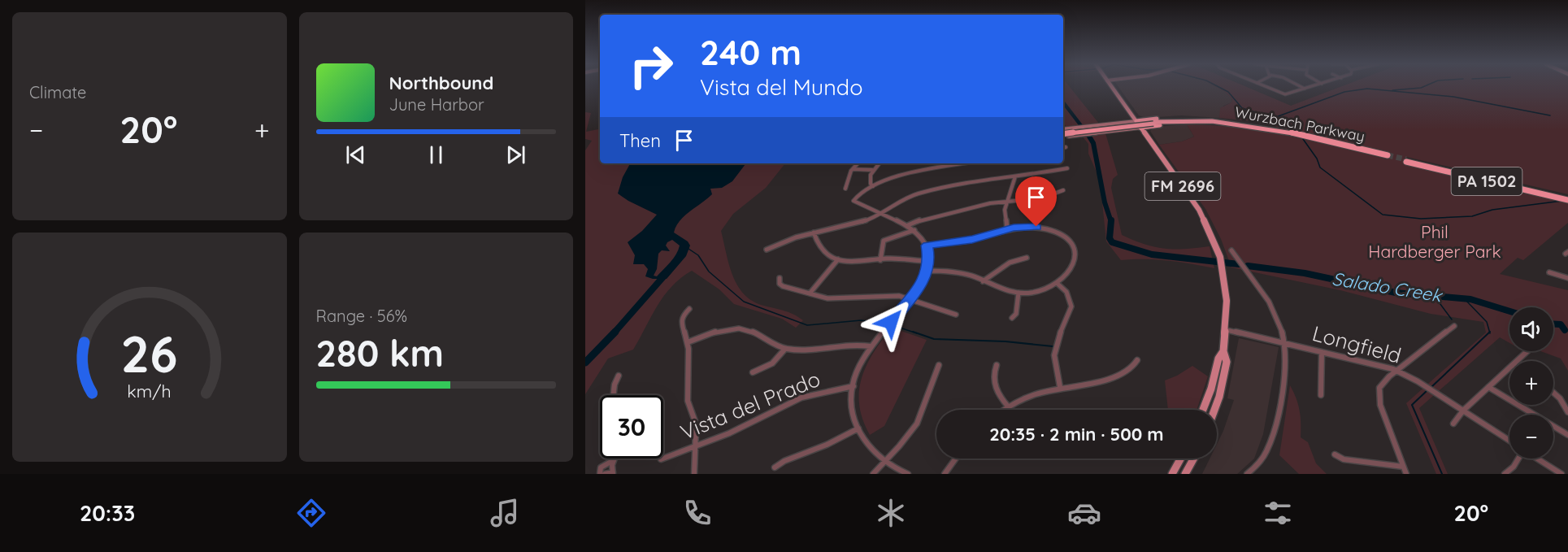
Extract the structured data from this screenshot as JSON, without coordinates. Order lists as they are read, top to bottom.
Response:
{
  "streets": {
    "highway": ["Wurzbach Parkway", "PA 1502"],
    "main road": ["FM 2696"],
    "street": ["Longfield", "Vista del Prado"]
  },
  "crossings": [
    ["FM 2696", "Longfield"]
  ],
  "water": ["Salado Creek"],
  "parks": ["Phil Hardberger Park"],
  "page": {
    "tile": [
      "Climate",
      ["Range · 56%", "280 km"]
    ],
    "turn": ["240 m", "Vista del Mundo"],
    "song": ["Northbound", "June Harbor"],
    "heat": ["−", "20°", "+"],
    "then": "Then",
    "map_buttons": ["+", "−"],
    "limit": "30",
    "trip": "20:35 · 2 min · 500 m",
    "tabs": ["20:33", "20°"],
    "gauge": ["26", "km/h"]
  }
}
